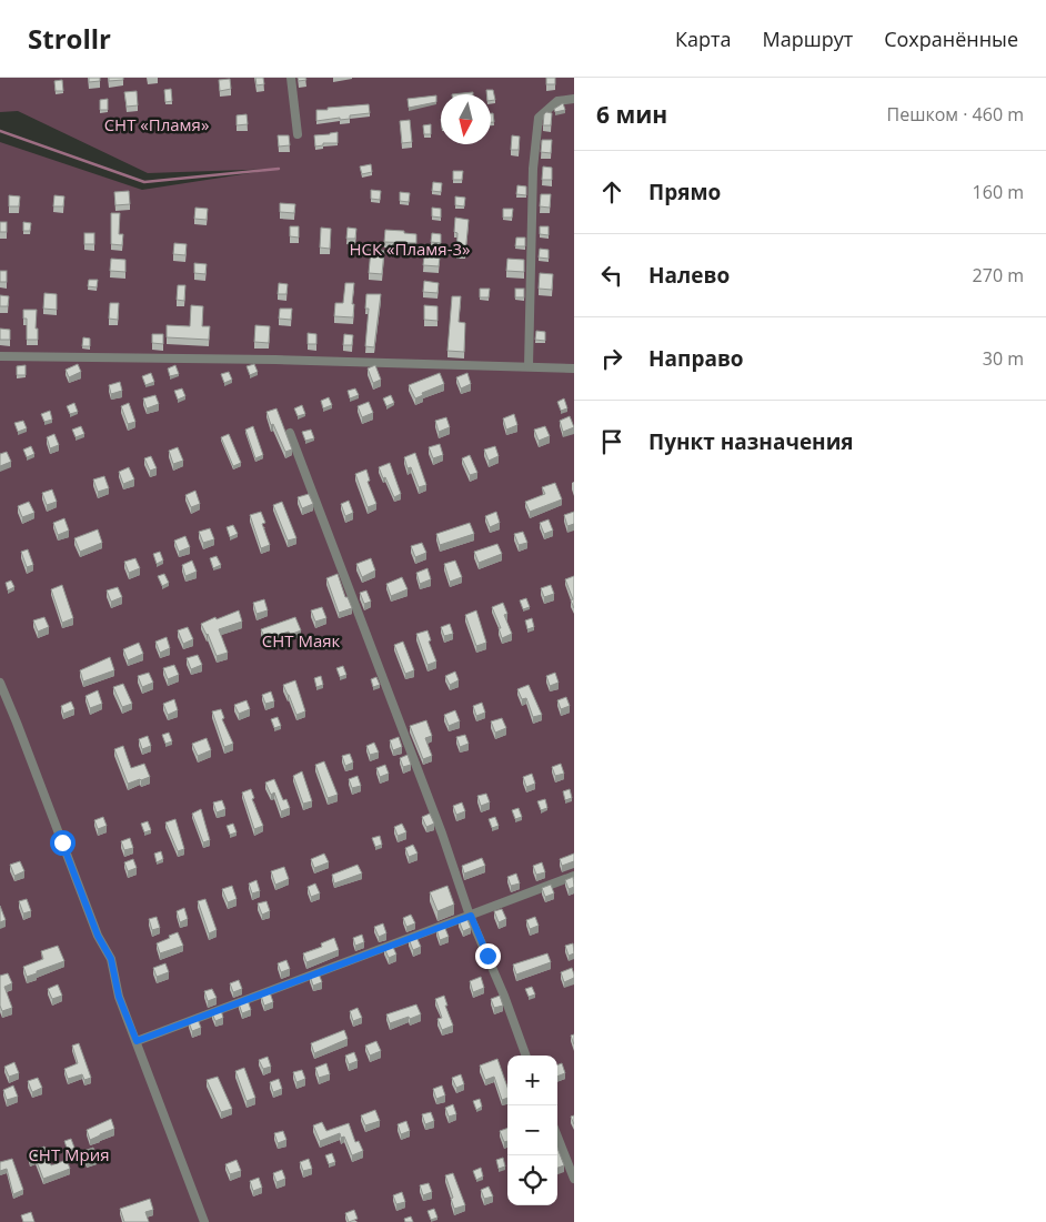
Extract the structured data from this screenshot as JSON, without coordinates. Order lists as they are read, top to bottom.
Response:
{
  "parks": [
    "СНТ «Пламя»",
    "НСК «Пламя-3»",
    "СНТ Маяк",
    "СНТ Мрия"
  ],
  "north": "bottom",
  "page": {
    "header": "Strollr",
    "nav": ["Карта", "Маршрут", "Сохранённые"],
    "heading": ["6 мин", "Пешком · 460 m"],
    "list": [
      ["Прямо", "160 m"],
      ["Налево", "270 m"],
      ["Направо", "30 m"],
      "Пункт назначения"
    ],
    "map_buttons": ["+", "−"]
  }
}
